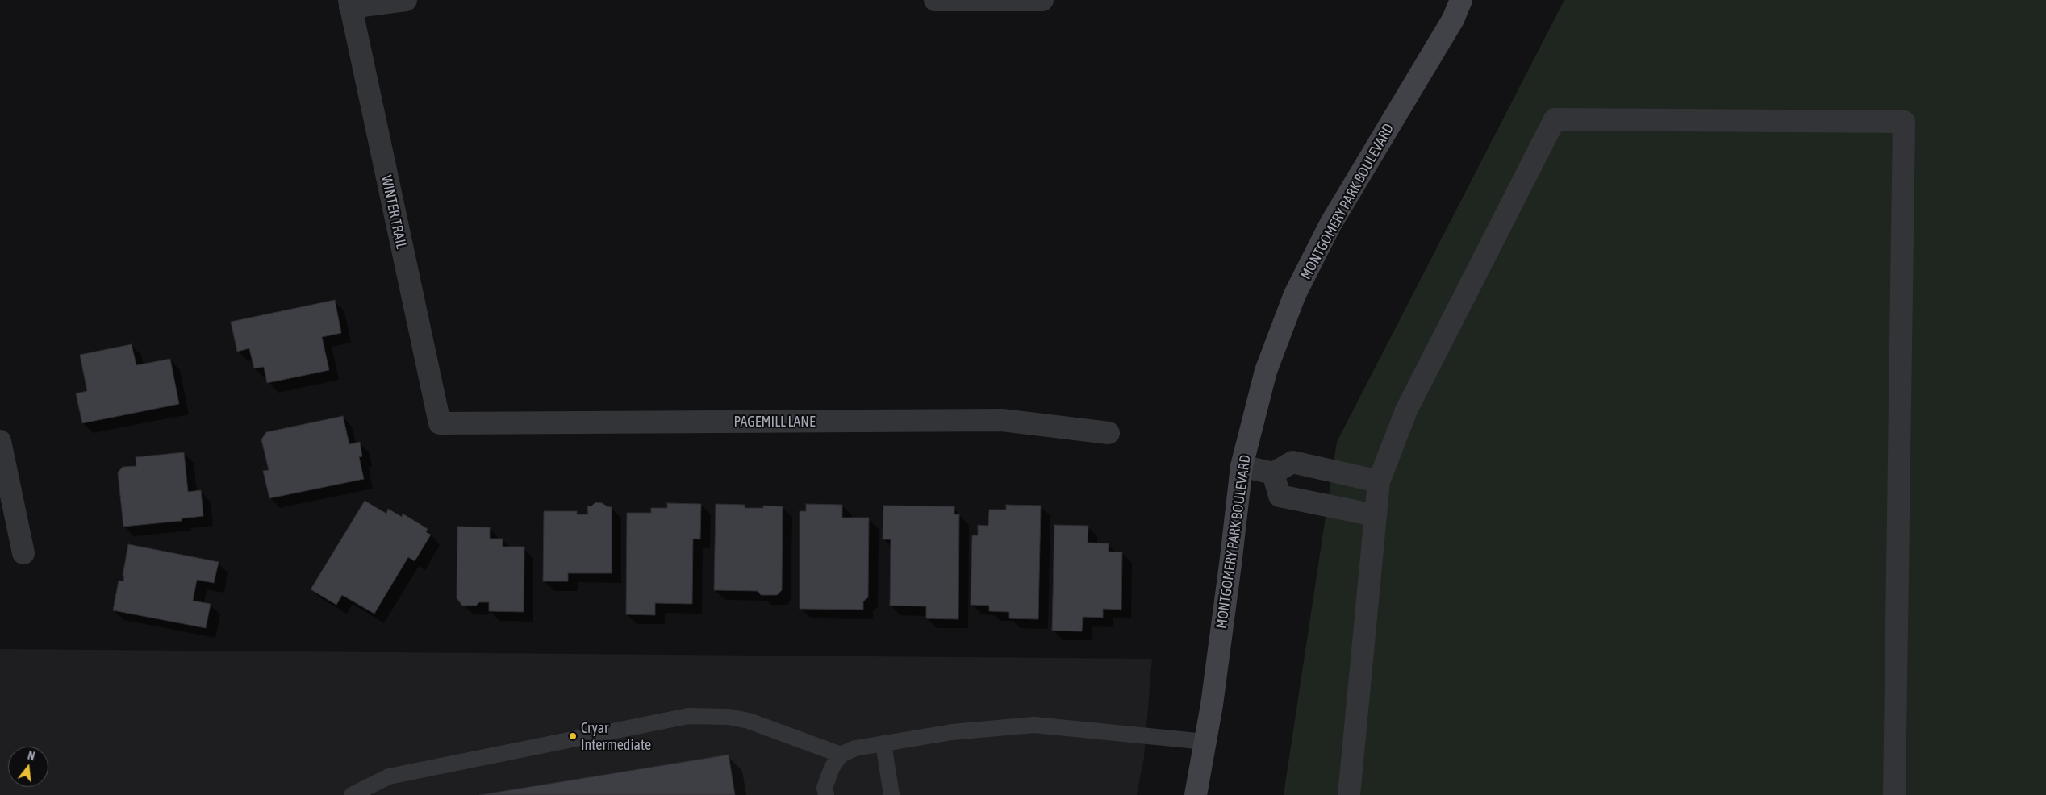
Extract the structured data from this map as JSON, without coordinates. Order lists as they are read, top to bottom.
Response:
{
  "streets": {
    "street": ["MONTGOMERY PARK BOULEVARD", "WINTER TRAIL", "PAGEMILL LANE"]
  },
  "crossings": [
    ["WINTER TRAIL", "PAGEMILL LANE"]
  ],
  "places": ["Cryar Intermediate"],
  "north": "top"
}
